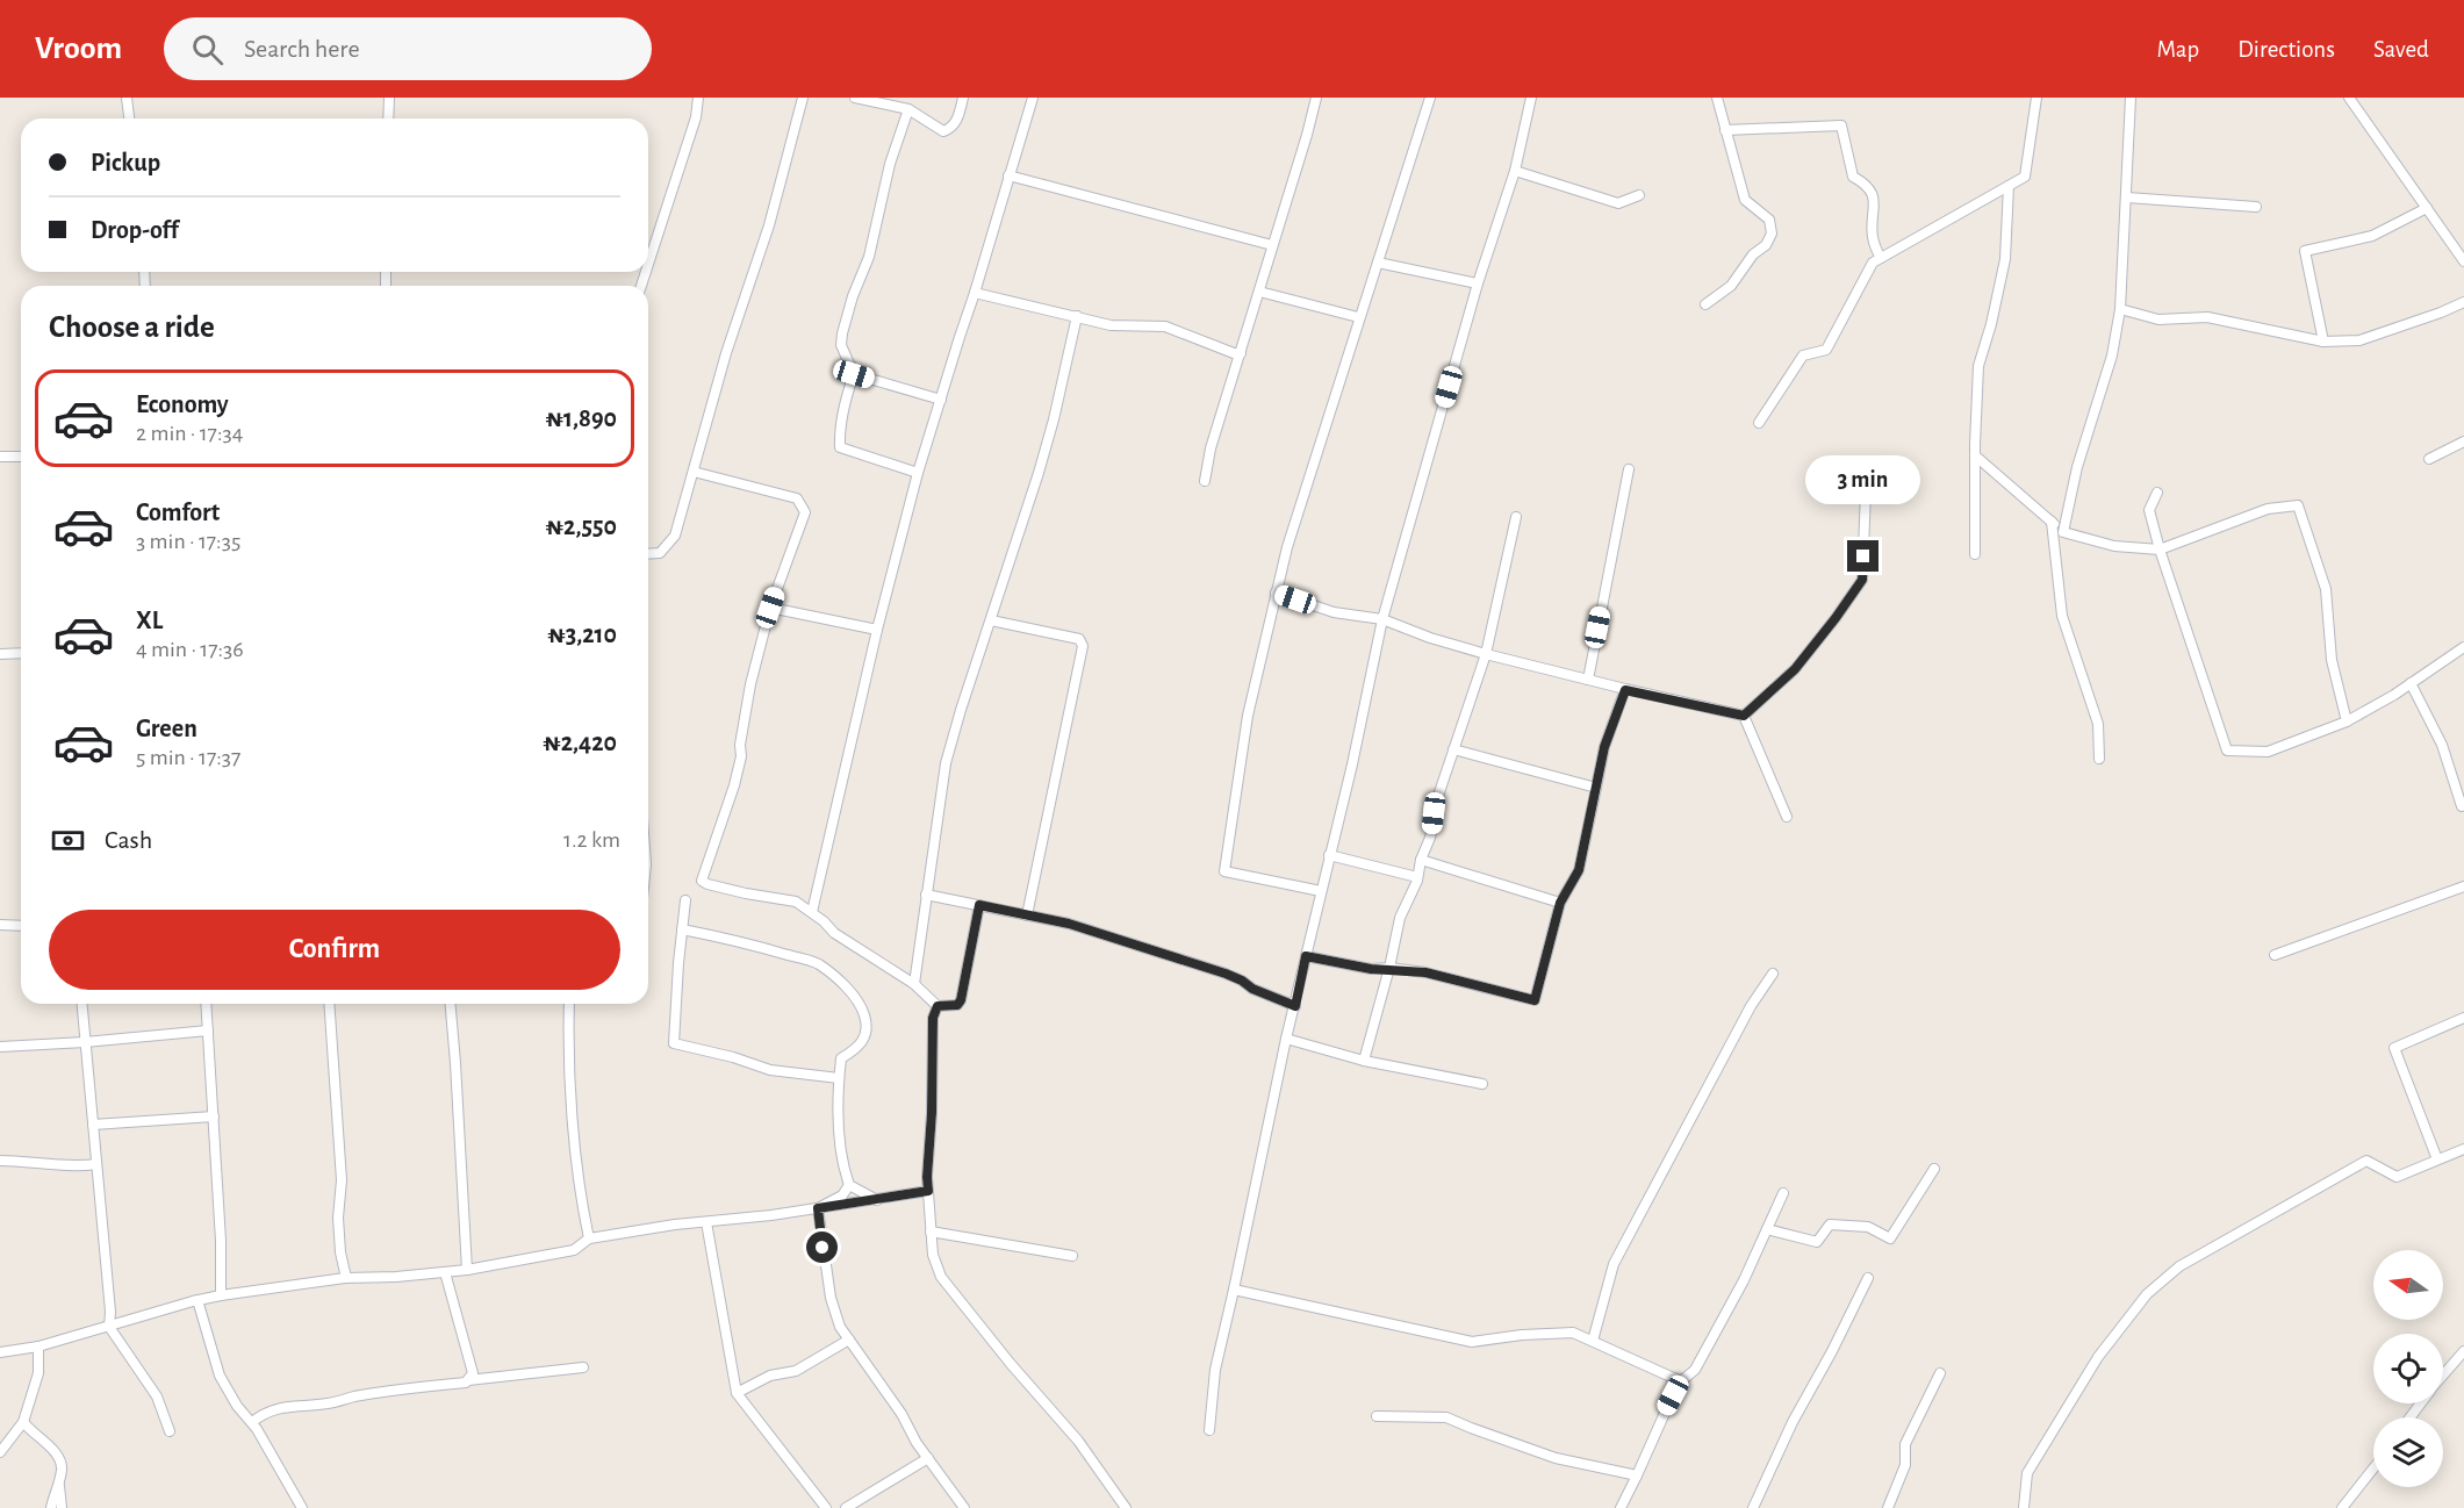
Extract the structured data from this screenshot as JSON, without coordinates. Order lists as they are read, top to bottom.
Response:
{
  "north": "left",
  "page": {
    "header": "Vroom",
    "search": "Search here",
    "nav": ["Map", "Directions", "Saved"],
    "banner": ["Pickup", "Drop-off"],
    "heading": "Choose a ride",
    "list": [
      {
        "name": "Economy",
        "note": "2 min · 17:34",
        "value": "₦1,890"
      },
      {
        "name": "Comfort",
        "note": "3 min · 17:35",
        "value": "₦2,550"
      },
      {
        "name": "XL",
        "note": "4 min · 17:36",
        "value": "₦3,210"
      },
      {
        "name": "Green",
        "note": "5 min · 17:37",
        "value": "₦2,420"
      }
    ],
    "bubble": "3 min",
    "pay": ["Cash", "1.2 km"],
    "buttons": "Confirm"
  }
}
